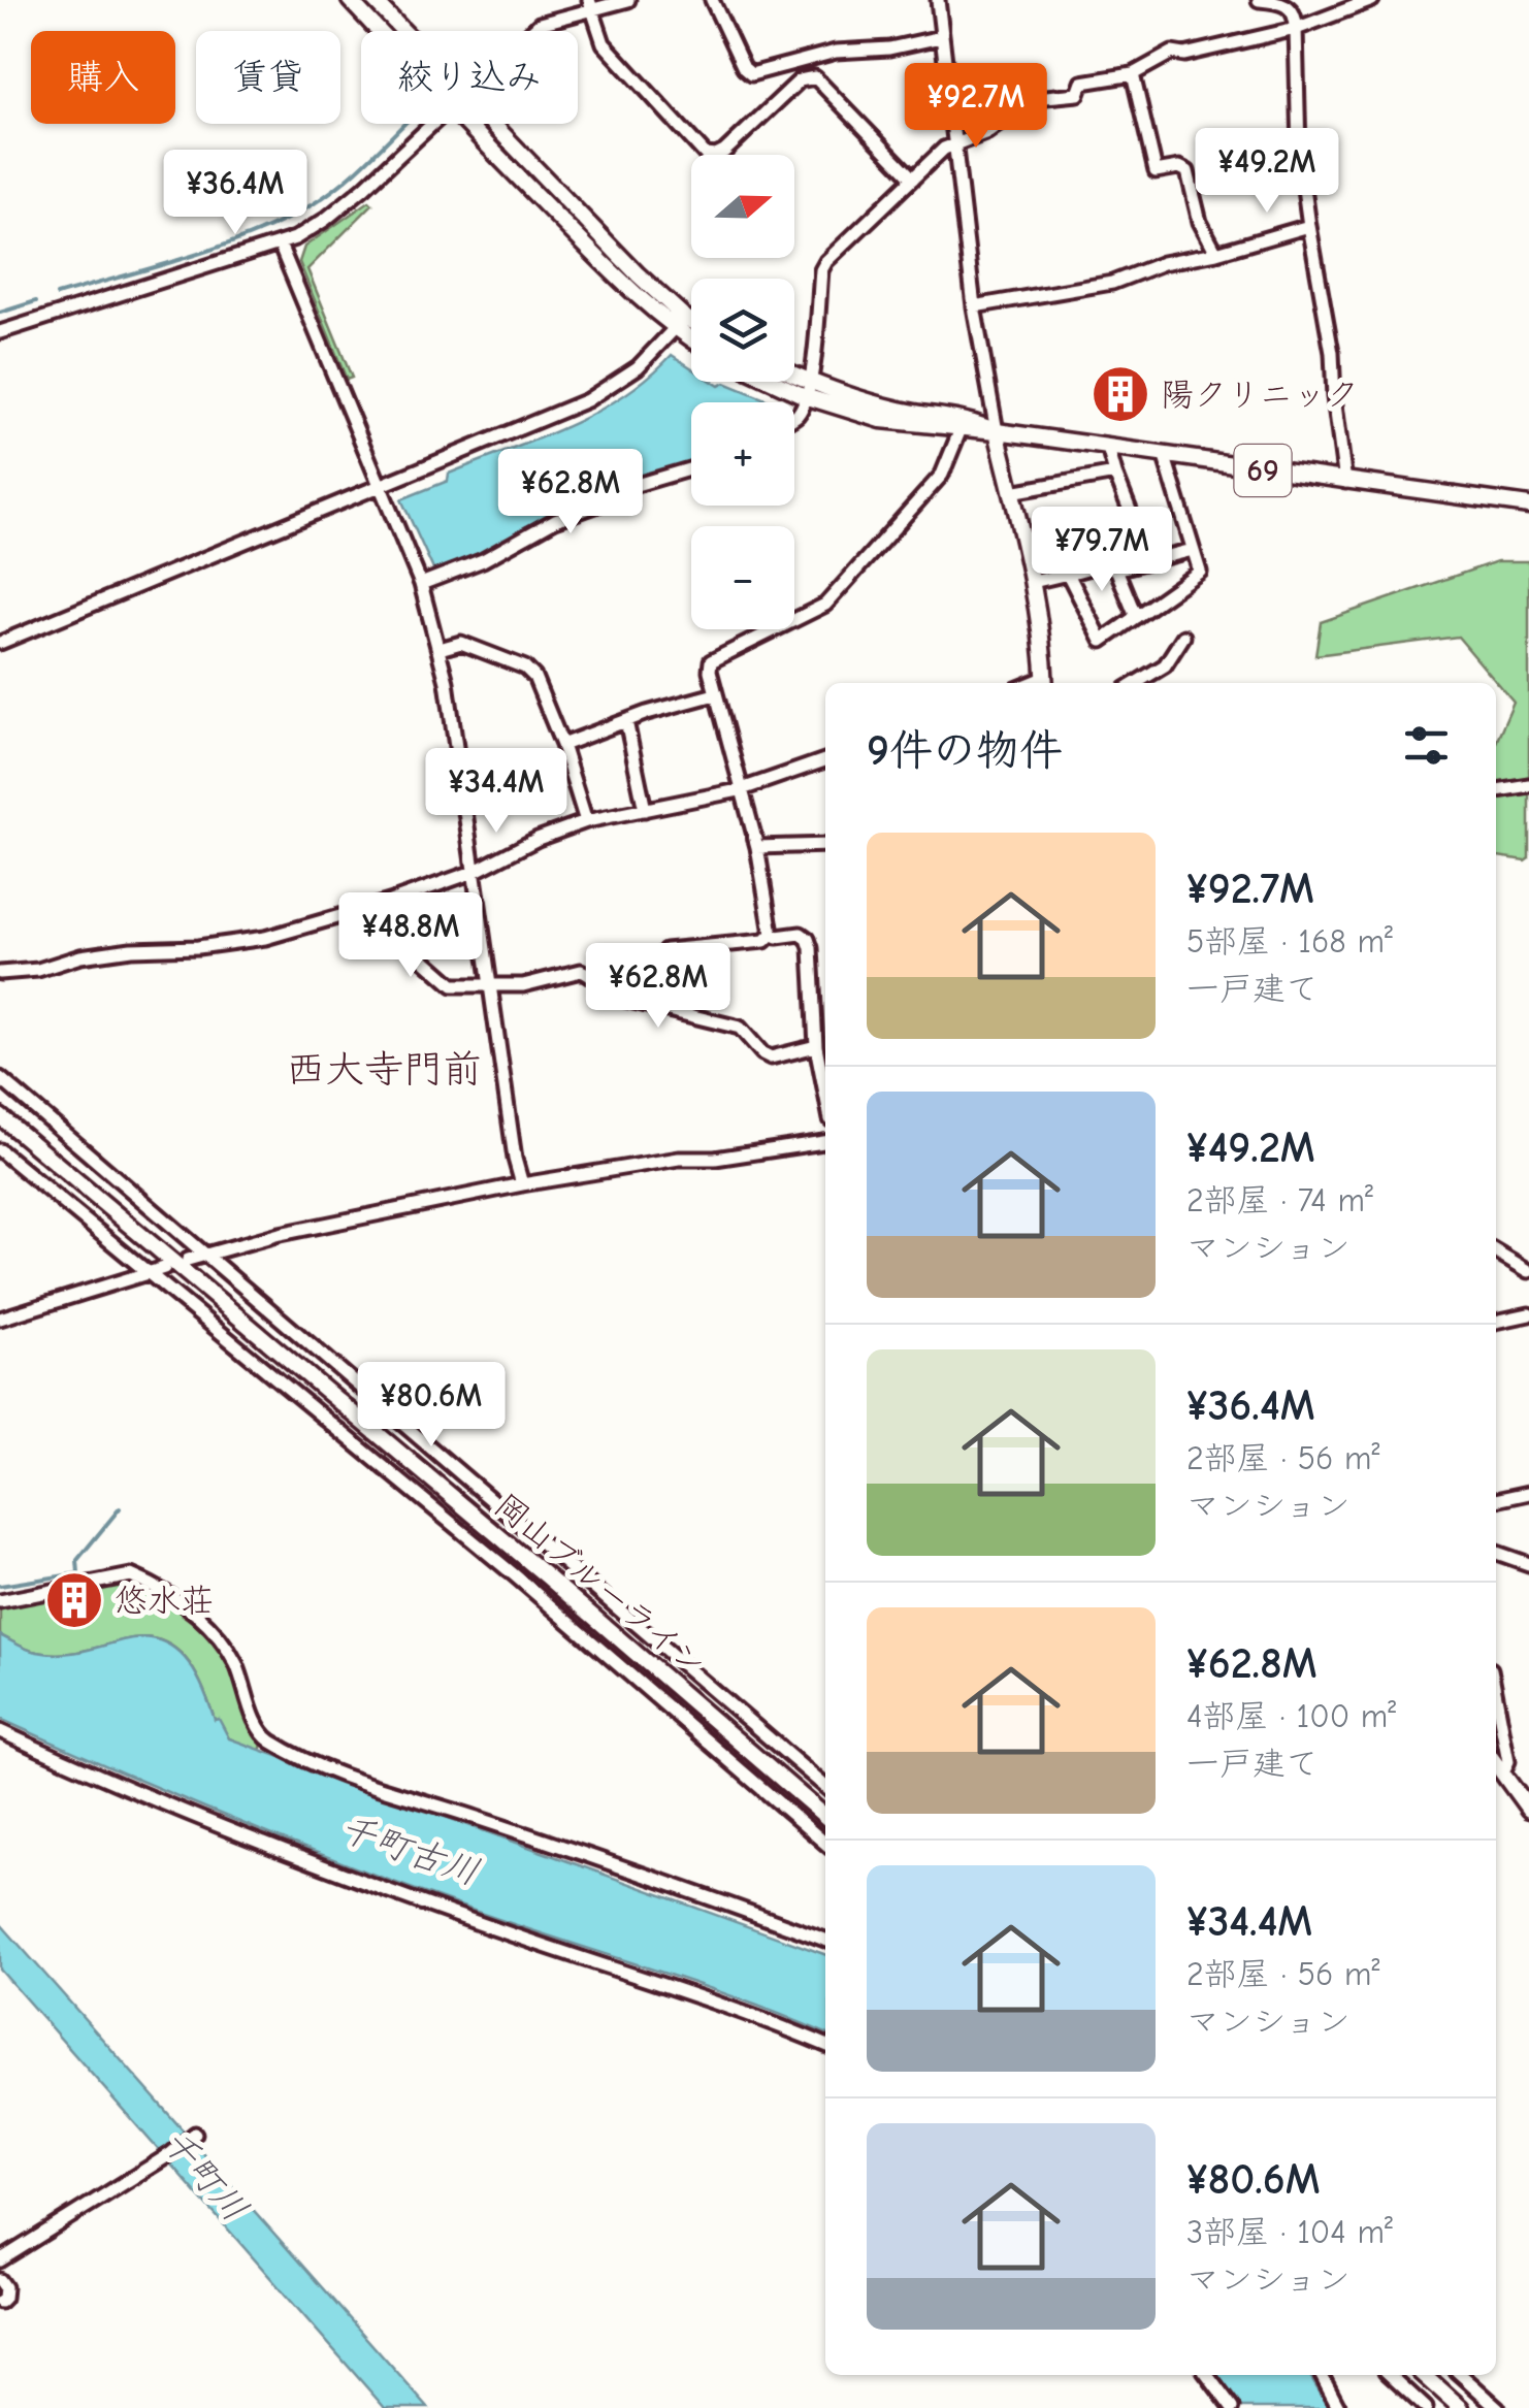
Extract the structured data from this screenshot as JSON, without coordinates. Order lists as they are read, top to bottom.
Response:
{
  "streets": {
    "main road": ["69", "岡山ブルーライン"]
  },
  "districts": ["西大寺門前"],
  "water": ["千町古川", "千町川"],
  "places": {
    "building": ["陽クリニック", "悠水荘"]
  },
  "north": "right",
  "page": {
    "chip": ["購入", "賃貸", "絞り込み"],
    "price": [
      "¥92.7M",
      "¥49.2M",
      "¥36.4M",
      "¥62.8M",
      "¥79.7M",
      "¥34.4M",
      "¥48.8M",
      "¥62.8M",
      "¥80.6M"
    ],
    "map_buttons": ["+", "−"],
    "heading": "9件の物件",
    "list": [
      {
        "name": "¥92.7M",
        "note": "5部屋 · 168 m² · 一戸建て"
      },
      {
        "name": "¥49.2M",
        "note": "2部屋 · 74 m² · マンション"
      },
      {
        "name": "¥36.4M",
        "note": "2部屋 · 56 m² · マンション"
      },
      {
        "name": "¥62.8M",
        "note": "4部屋 · 100 m² · 一戸建て"
      },
      {
        "name": "¥34.4M",
        "note": "2部屋 · 56 m² · マンション"
      },
      {
        "name": "¥80.6M",
        "note": "3部屋 · 104 m² · マンション"
      }
    ]
  }
}
